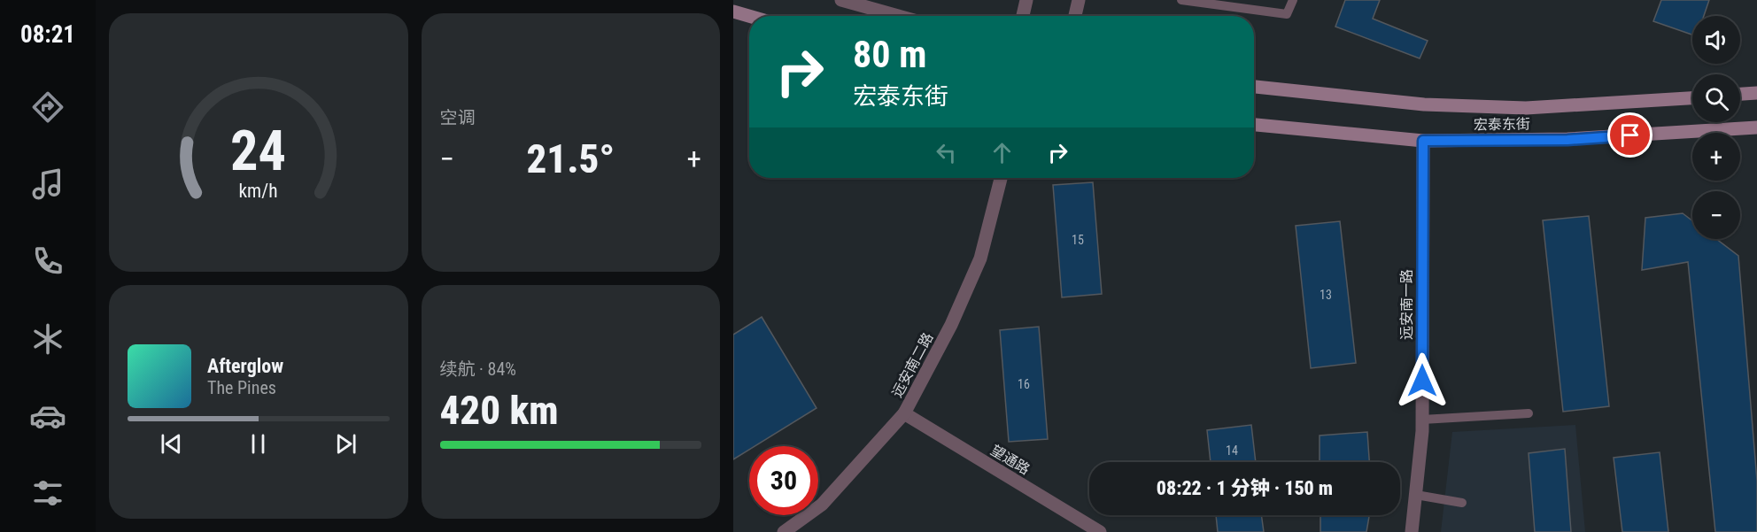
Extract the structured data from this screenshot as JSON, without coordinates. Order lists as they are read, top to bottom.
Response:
{
  "streets": {
    "main road": ["宏泰东街"],
    "street": ["远安南一路", "远安南二路", "望通路"]
  },
  "crossings": [
    ["宏泰东街", "远安南一路"],
    ["远安南二路", "望通路"]
  ],
  "house_numbers": [
    "15",
    "13",
    "16",
    "14"
  ],
  "page": {
    "tabs": "08:21",
    "tile": [
      "空调",
      ["续航 · 84%", "420 km"]
    ],
    "map_buttons": ["+", "−"],
    "turn": ["80 m", "宏泰东街"],
    "heat": ["−", "21.5°", "+"],
    "song": ["Afterglow", "The Pines"],
    "limit": "30",
    "trip": "08:22 · 1 分钟 · 150 m",
    "gauge": ["24", "km/h"]
  }
}
